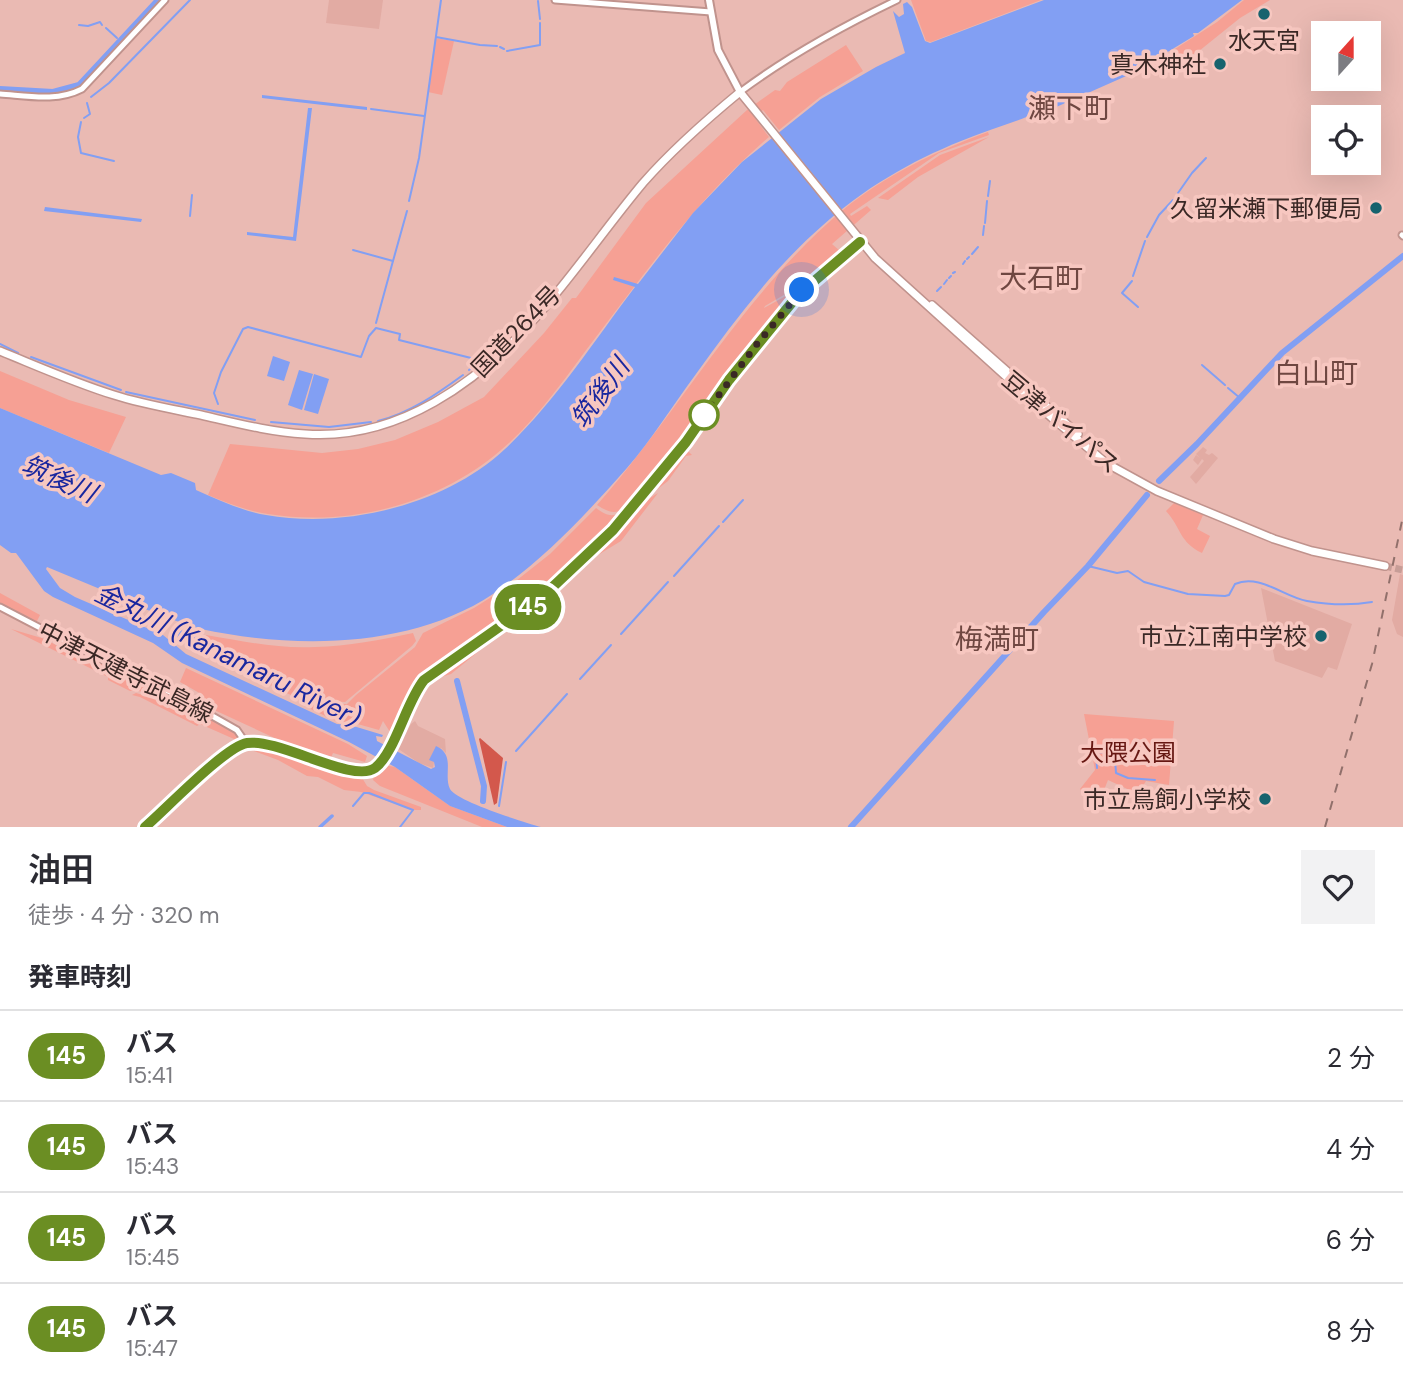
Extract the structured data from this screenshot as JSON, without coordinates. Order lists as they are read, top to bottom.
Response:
{
  "streets": {
    "highway": ["国道264号", "豆津バイパス"],
    "main road": ["中津天建寺武島線"]
  },
  "districts": [
    "瀬下町",
    "大石町",
    "白山町",
    "梅満町"
  ],
  "water": ["筑後川", "金丸川 (Kanamaru River)"],
  "parks": ["大隈公園"],
  "places": [
    "水天宮",
    "真木神社",
    "久留米瀬下郵便局",
    "市立江南中学校",
    "市立鳥飼小学校"
  ],
  "lines": ["bus line 145"],
  "north": "top",
  "page": {
    "on_map": "145",
    "heading": [
      ["油田", "徒歩 · 4 分 · 320 m"],
      "発車時刻"
    ],
    "list": [
      {
        "mark": "145",
        "name": "バス",
        "note": "15:41",
        "value": "2 分"
      },
      {
        "mark": "145",
        "name": "バス",
        "note": "15:43",
        "value": "4 分"
      },
      {
        "mark": "145",
        "name": "バス",
        "note": "15:45",
        "value": "6 分"
      },
      {
        "mark": "145",
        "name": "バス",
        "note": "15:47",
        "value": "8 分"
      }
    ]
  }
}
